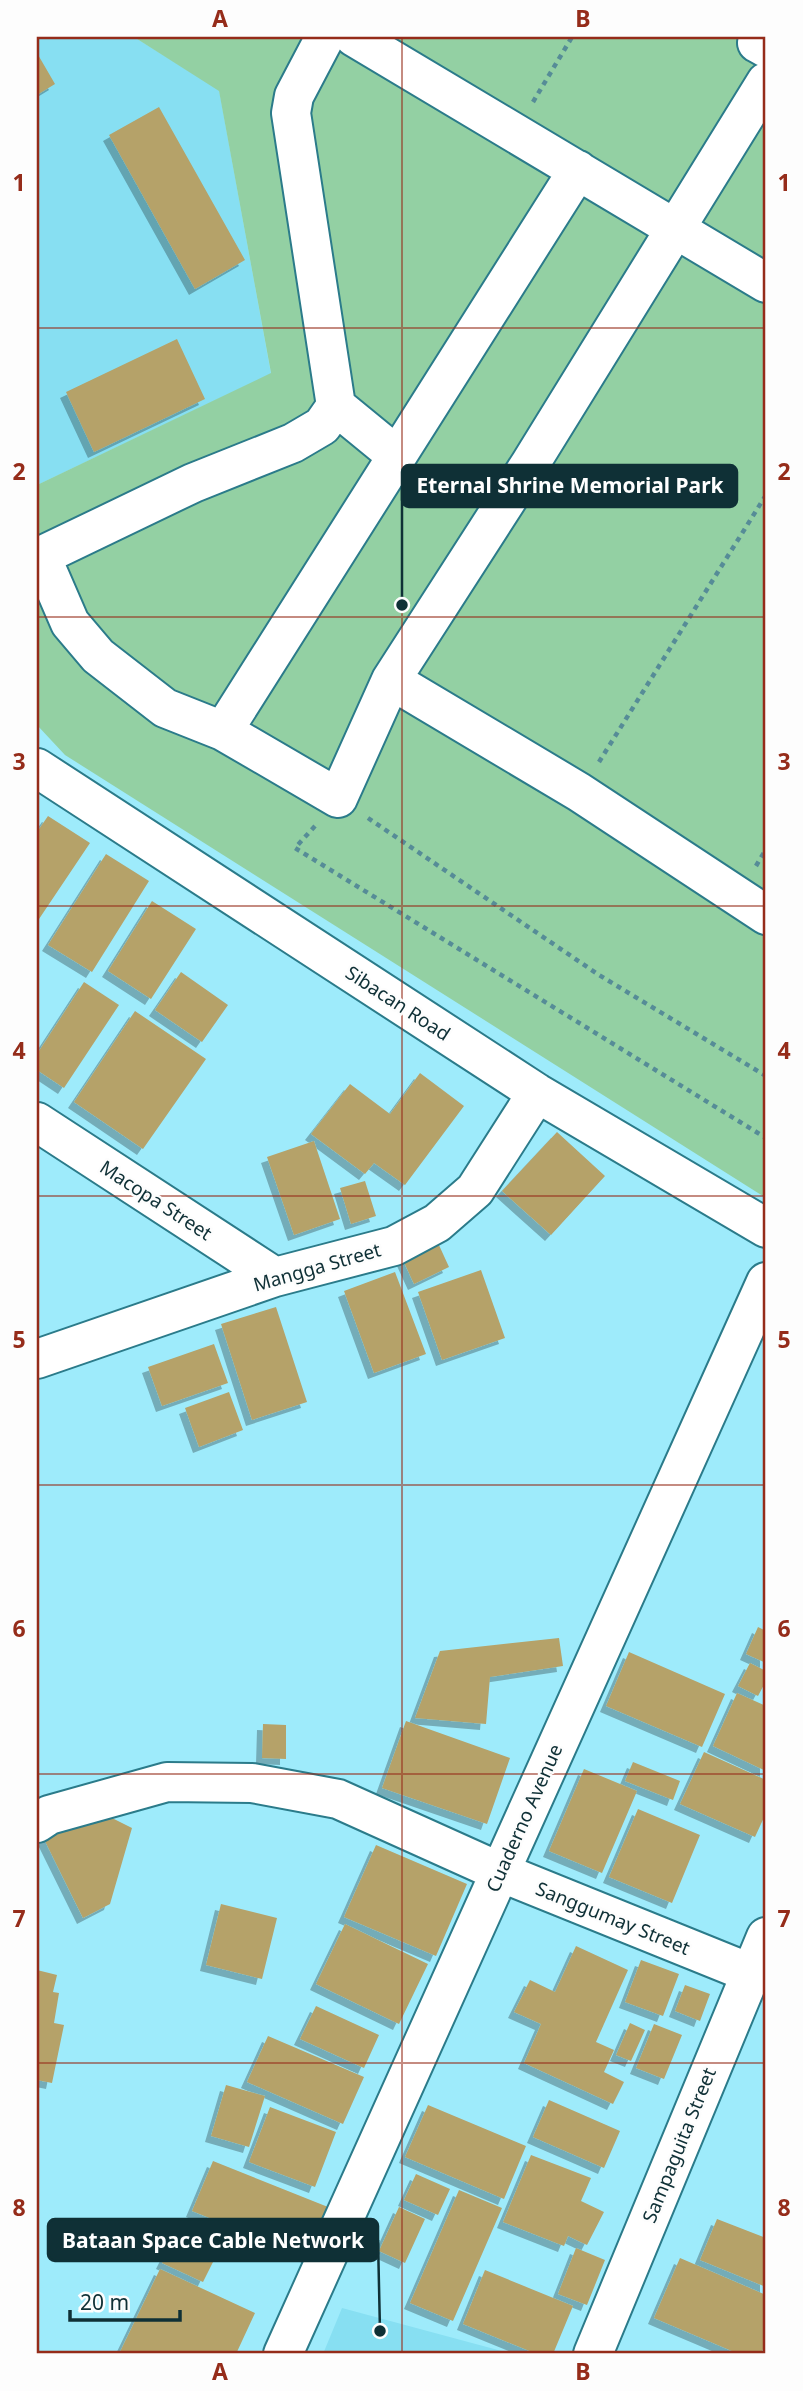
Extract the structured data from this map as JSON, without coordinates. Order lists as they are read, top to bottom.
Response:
{
  "streets": {
    "street": [
      "Sibacan Road",
      "Macopa Street",
      "Mangga Street",
      "Cuaderno Avenue",
      "Sanggumay Street",
      "Sampaguita Street"
    ]
  },
  "crossings": [
    ["Sibacan Road", "Mangga Street"],
    ["Macopa Street", "Mangga Street"],
    ["Cuaderno Avenue", "Sanggumay Street"],
    ["Sanggumay Street", "Sampaguita Street"]
  ],
  "places": ["Eternal Shrine Memorial Park", "Bataan Space Cable Network"],
  "scale_bar": "20 m",
  "grid": {
    "columns": ["A", "B"],
    "rows": [
      "1",
      "2",
      "3",
      "4",
      "5",
      "6",
      "7",
      "8"
    ]
  }
}
